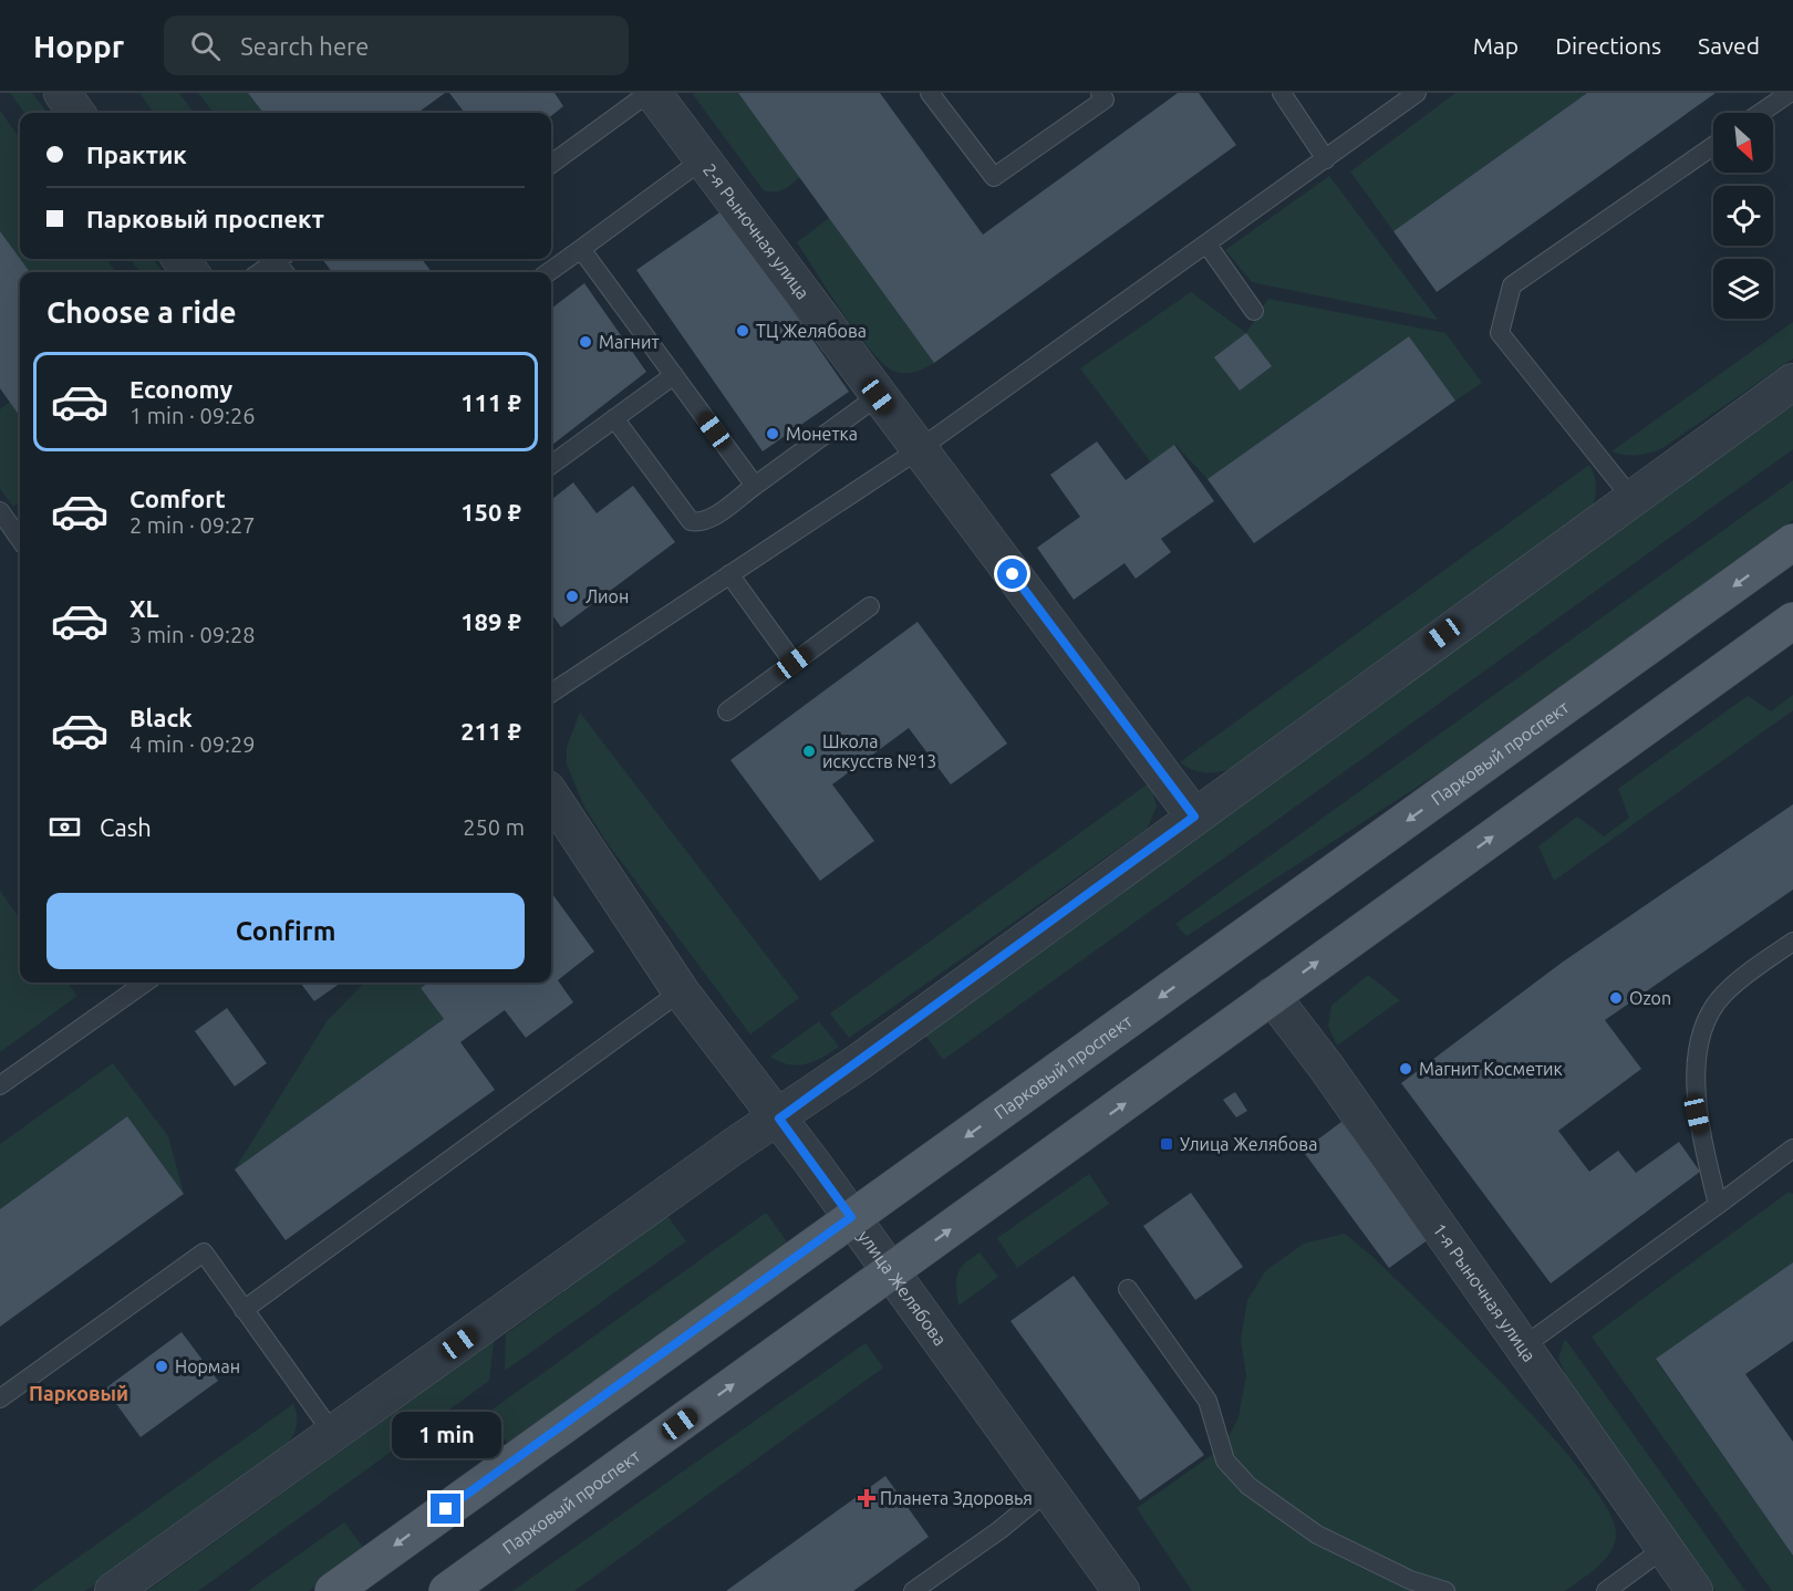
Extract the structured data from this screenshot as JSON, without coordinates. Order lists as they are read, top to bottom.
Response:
{
  "streets": {
    "main road": ["Парковый проспект"],
    "street": ["2-я Рыночная улица", "улица Желябова", "1-я Рыночная улица"]
  },
  "crossings": [
    ["Парковый проспект", "улица Желябова"],
    ["Парковый проспект", "1-я Рыночная улица"]
  ],
  "districts": ["Парковый"],
  "places": {
    "other": [
      "ТЦ Желябова",
      "Магнит",
      "Монетка",
      "Лион",
      "Школа искусств №13",
      "Ozon",
      "Магнит Косметик",
      "Норман"
    ],
    "transit": ["Улица Желябова"],
    "health": ["Планета Здоровья"]
  },
  "north": "bottom right",
  "page": {
    "header": "Hoppr",
    "search": "Search here",
    "nav": ["Map", "Directions", "Saved"],
    "banner": ["Практик", "Парковый проспект"],
    "heading": "Choose a ride",
    "list": [
      {
        "name": "Economy",
        "note": "1 min · 09:26",
        "value": "111 ₽"
      },
      {
        "name": "Comfort",
        "note": "2 min · 09:27",
        "value": "150 ₽"
      },
      {
        "name": "XL",
        "note": "3 min · 09:28",
        "value": "189 ₽"
      },
      {
        "name": "Black",
        "note": "4 min · 09:29",
        "value": "211 ₽"
      }
    ],
    "pay": ["Cash", "250 m"],
    "buttons": "Confirm",
    "bubble": "1 min"
  }
}
